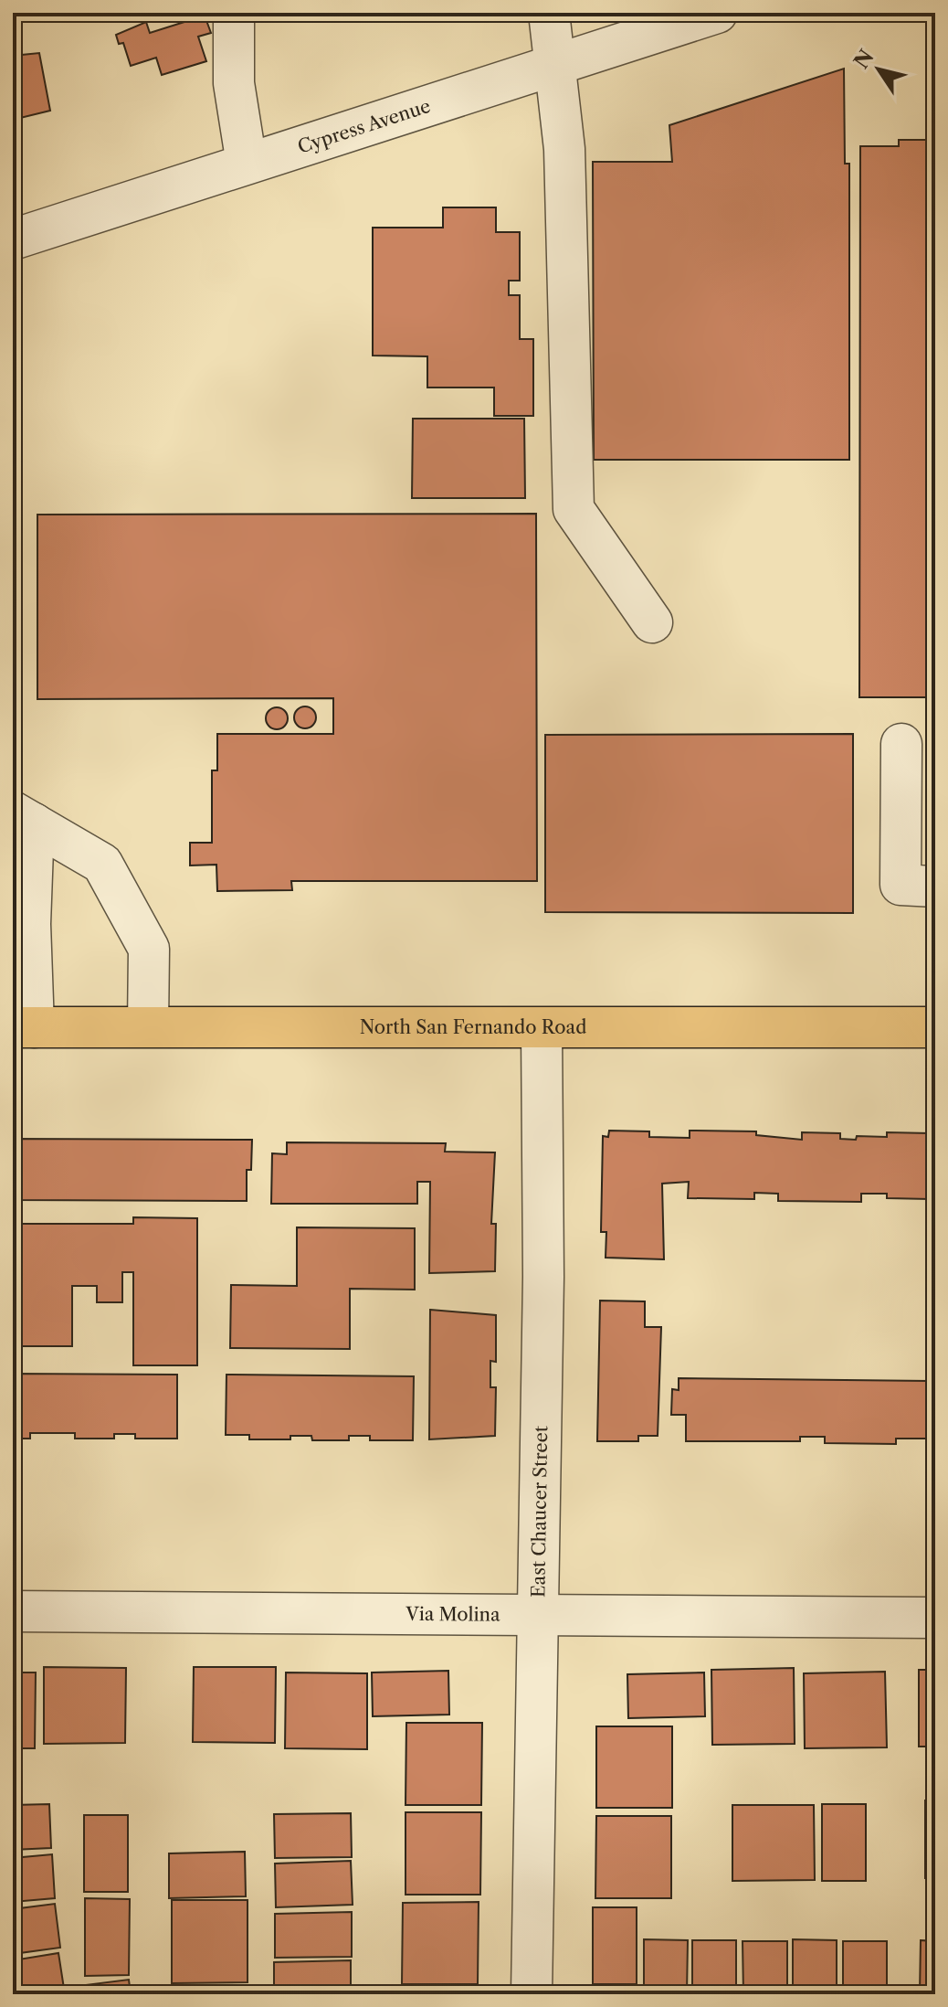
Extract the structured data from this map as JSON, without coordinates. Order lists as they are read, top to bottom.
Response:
{
  "streets": {
    "main road": ["North San Fernando Road"],
    "street": ["Cypress Avenue", "East Chaucer Street", "Via Molina"]
  },
  "crossings": [
    ["North San Fernando Road", "East Chaucer Street"],
    ["East Chaucer Street", "Via Molina"]
  ],
  "north": "top left"
}
